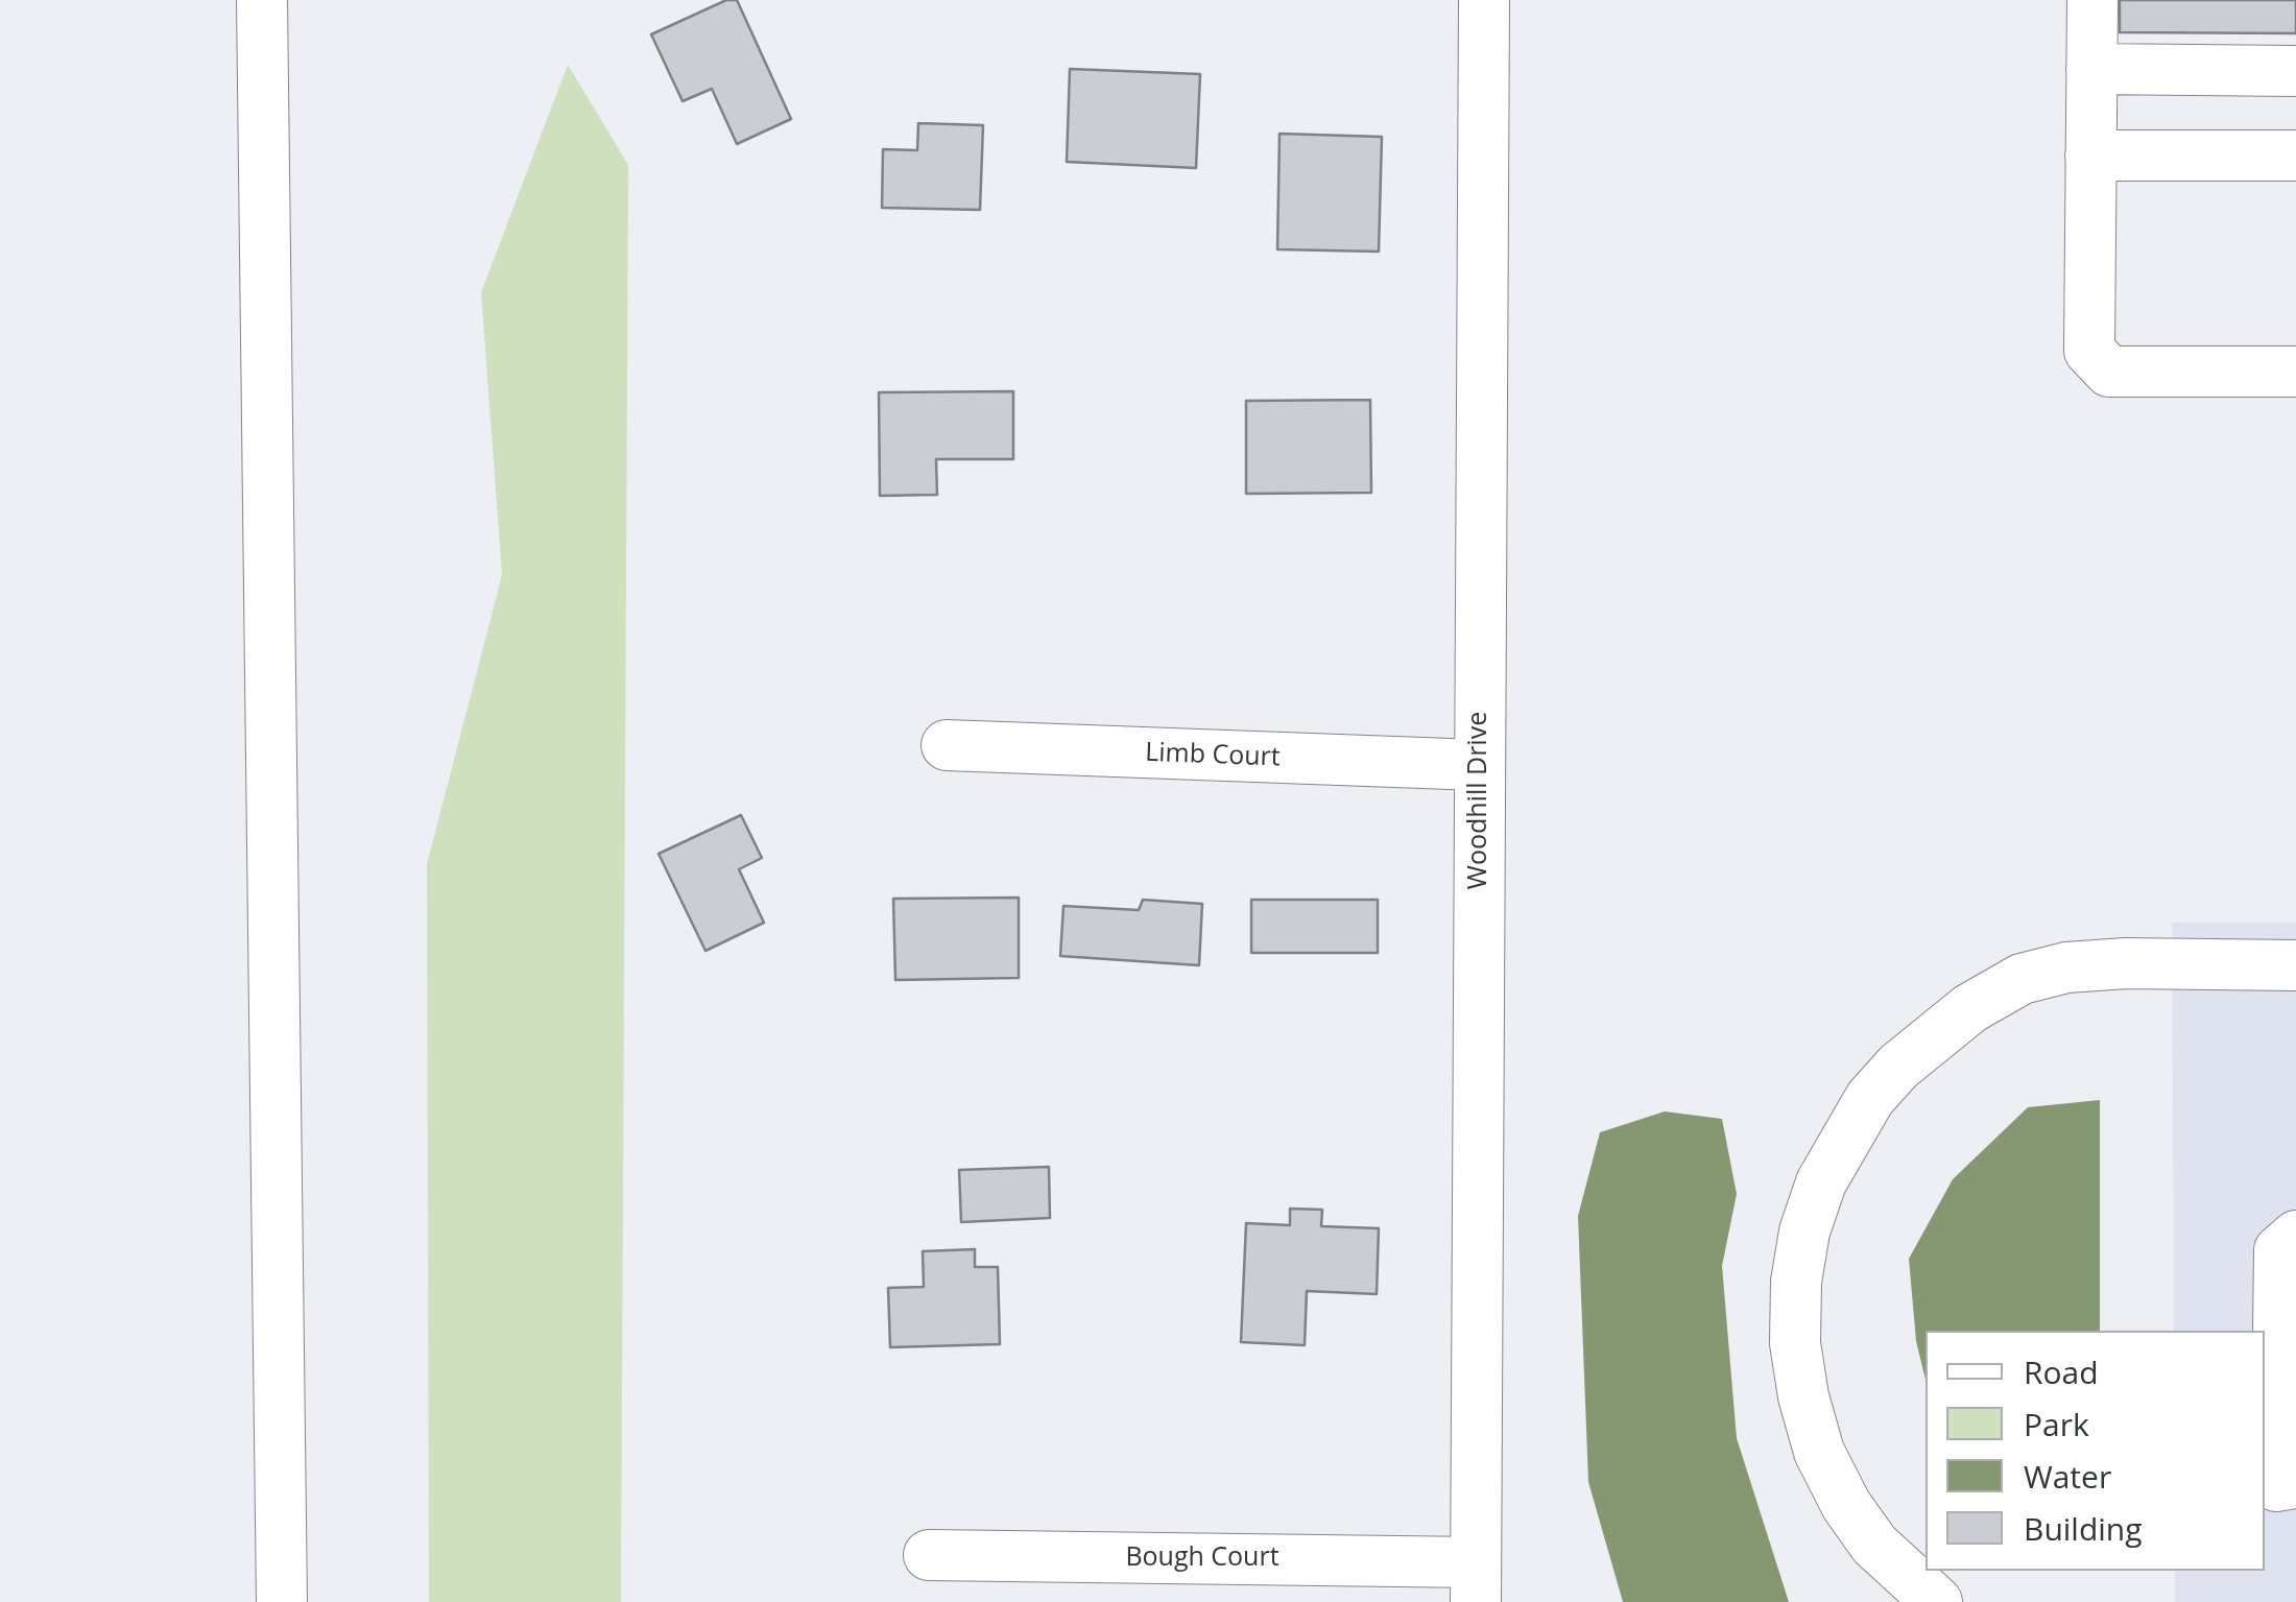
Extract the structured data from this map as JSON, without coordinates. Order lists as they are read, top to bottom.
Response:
{
  "streets": {
    "street": ["Limb Court", "Woodhill Drive", "Bough Court"]
  },
  "crossings": [
    ["Limb Court", "Woodhill Drive"],
    ["Woodhill Drive", "Bough Court"]
  ],
  "legend": [
    "Road",
    "Park",
    "Water",
    "Building"
  ]
}
